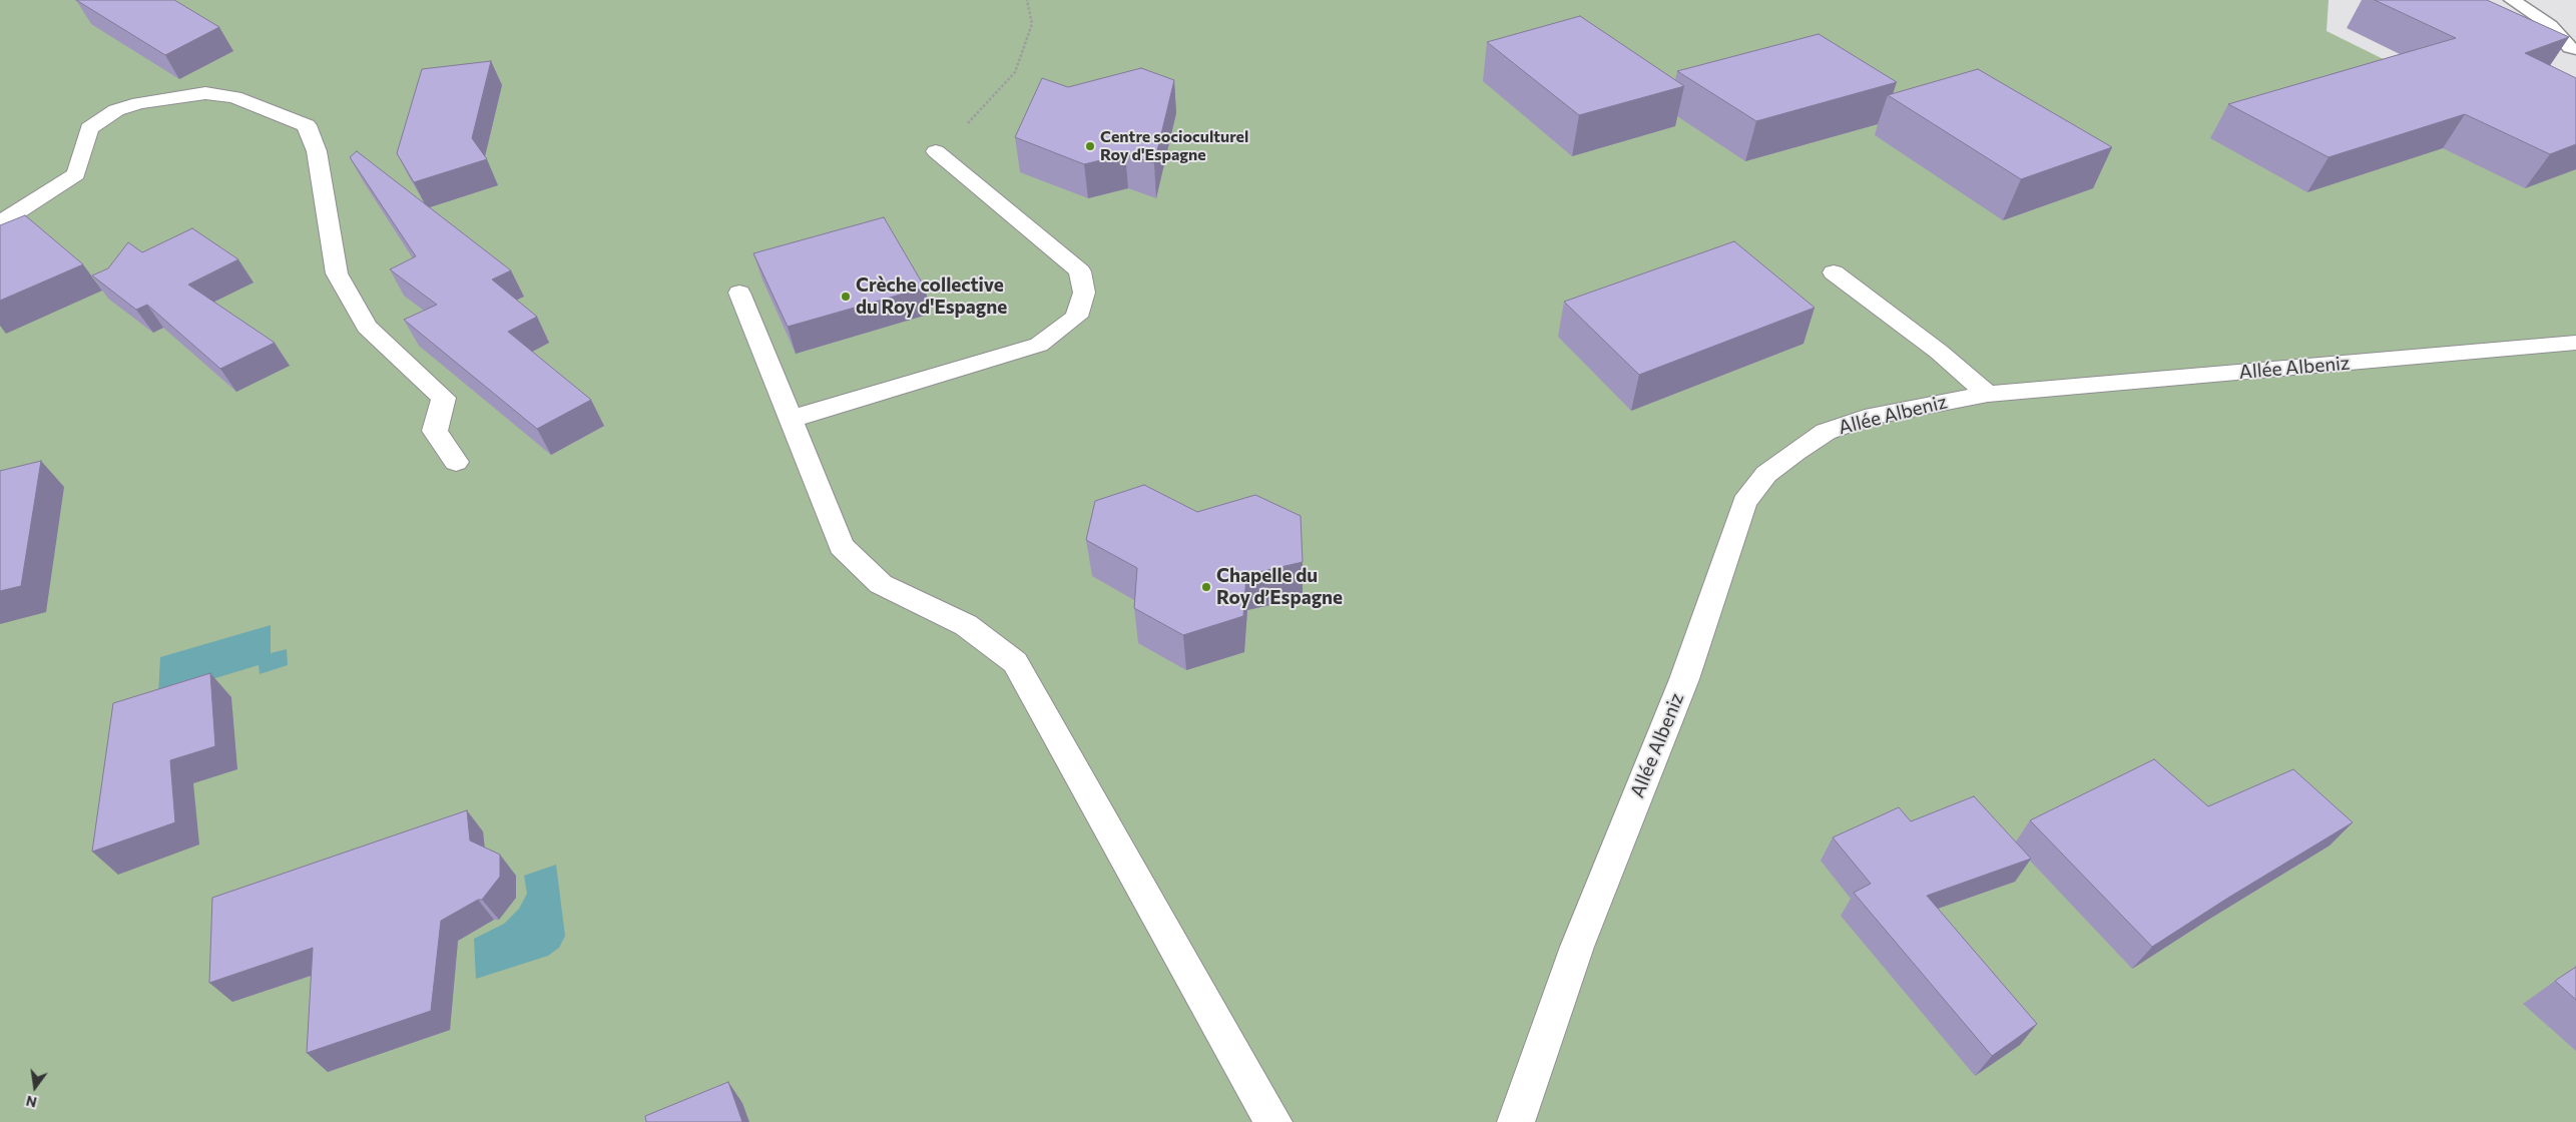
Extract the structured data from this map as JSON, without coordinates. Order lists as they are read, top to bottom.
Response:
{
  "streets": {
    "street": ["Allée Albeniz"]
  },
  "places": ["Centre socioculturel Roy d'Espagne", "Crèche collective du Roy d'Espagne", "Chapelle du Roy d’Espagne"],
  "north": "bottom"
}
